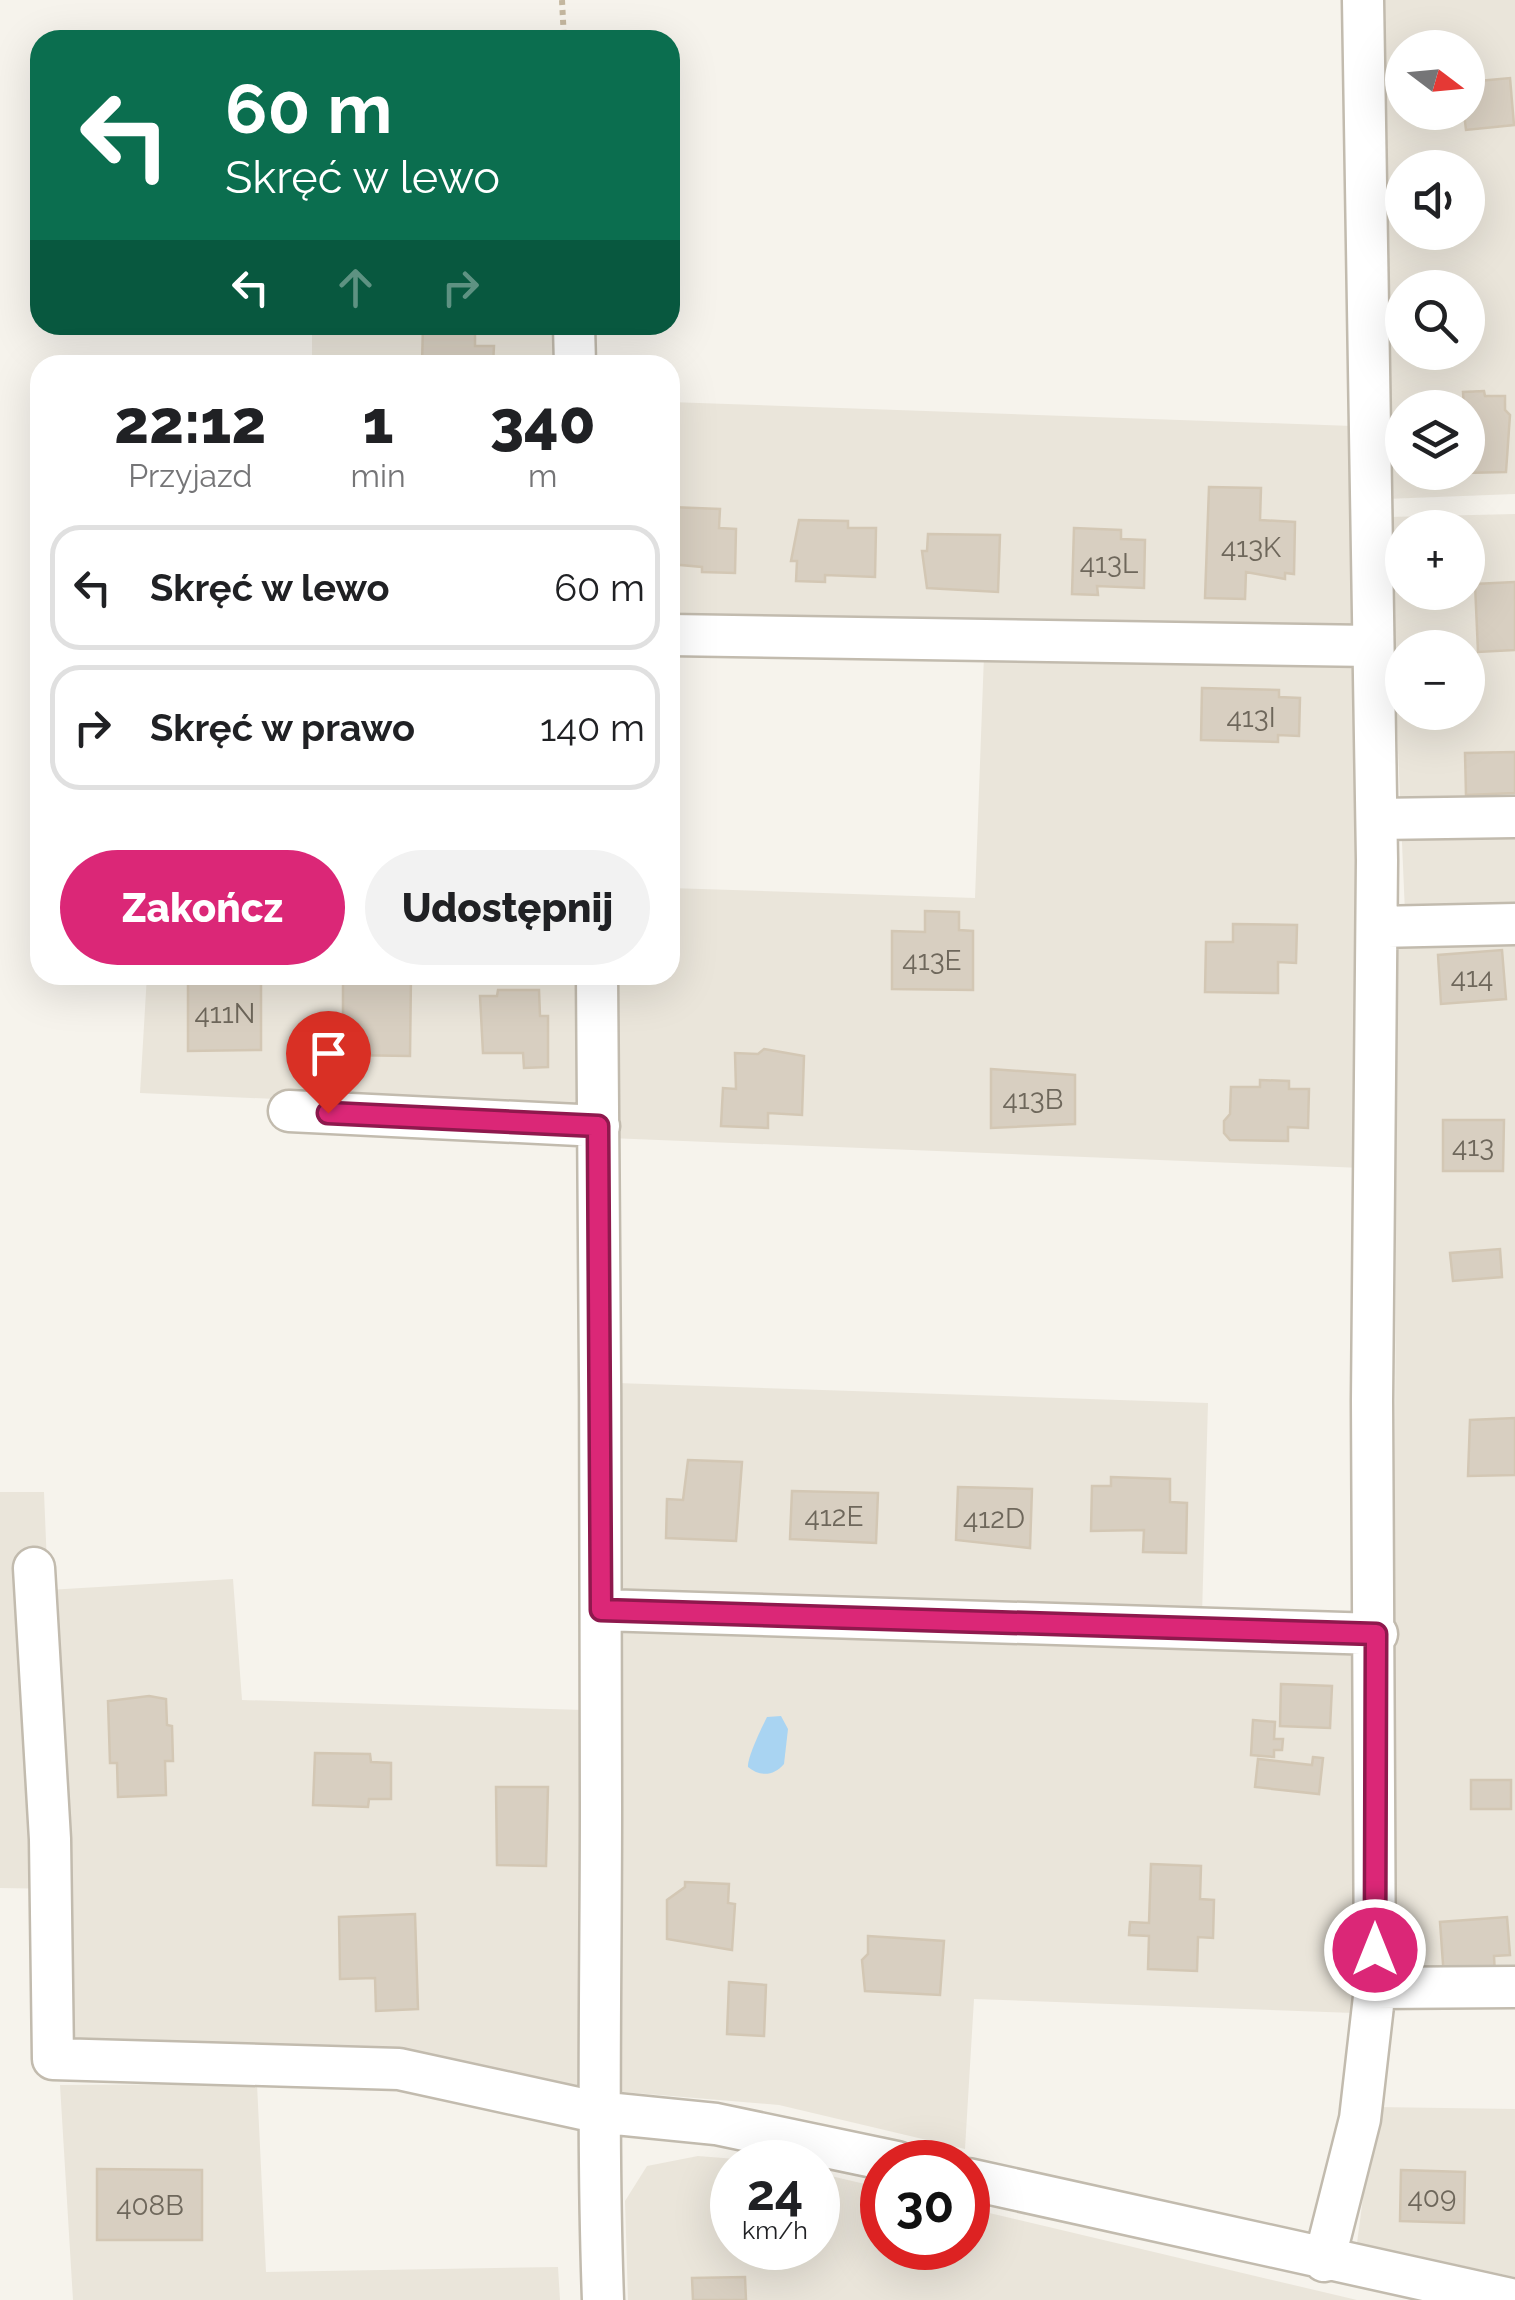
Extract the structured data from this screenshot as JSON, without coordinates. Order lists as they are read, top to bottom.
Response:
{
  "house_numbers": [
    "413K",
    "413L",
    "413I",
    "413E",
    "414",
    "411N",
    "413B",
    "413",
    "412E",
    "412D",
    "409",
    "408B"
  ],
  "north": "right",
  "page": {
    "map_buttons": ["+", "−"],
    "turn": ["60 m", "Skręć w lewo"],
    "eta": [
      "22:12",
      "Przyjazd",
      "1",
      "min",
      "340",
      "m"
    ],
    "list": [
      {
        "name": "Skręć w lewo",
        "value": "60 m"
      },
      {
        "name": "Skręć w prawo",
        "value": "140 m"
      }
    ],
    "buttons": ["Zakończ", "Udostępnij"],
    "speed": "24 km/h",
    "limit": "30"
  }
}
